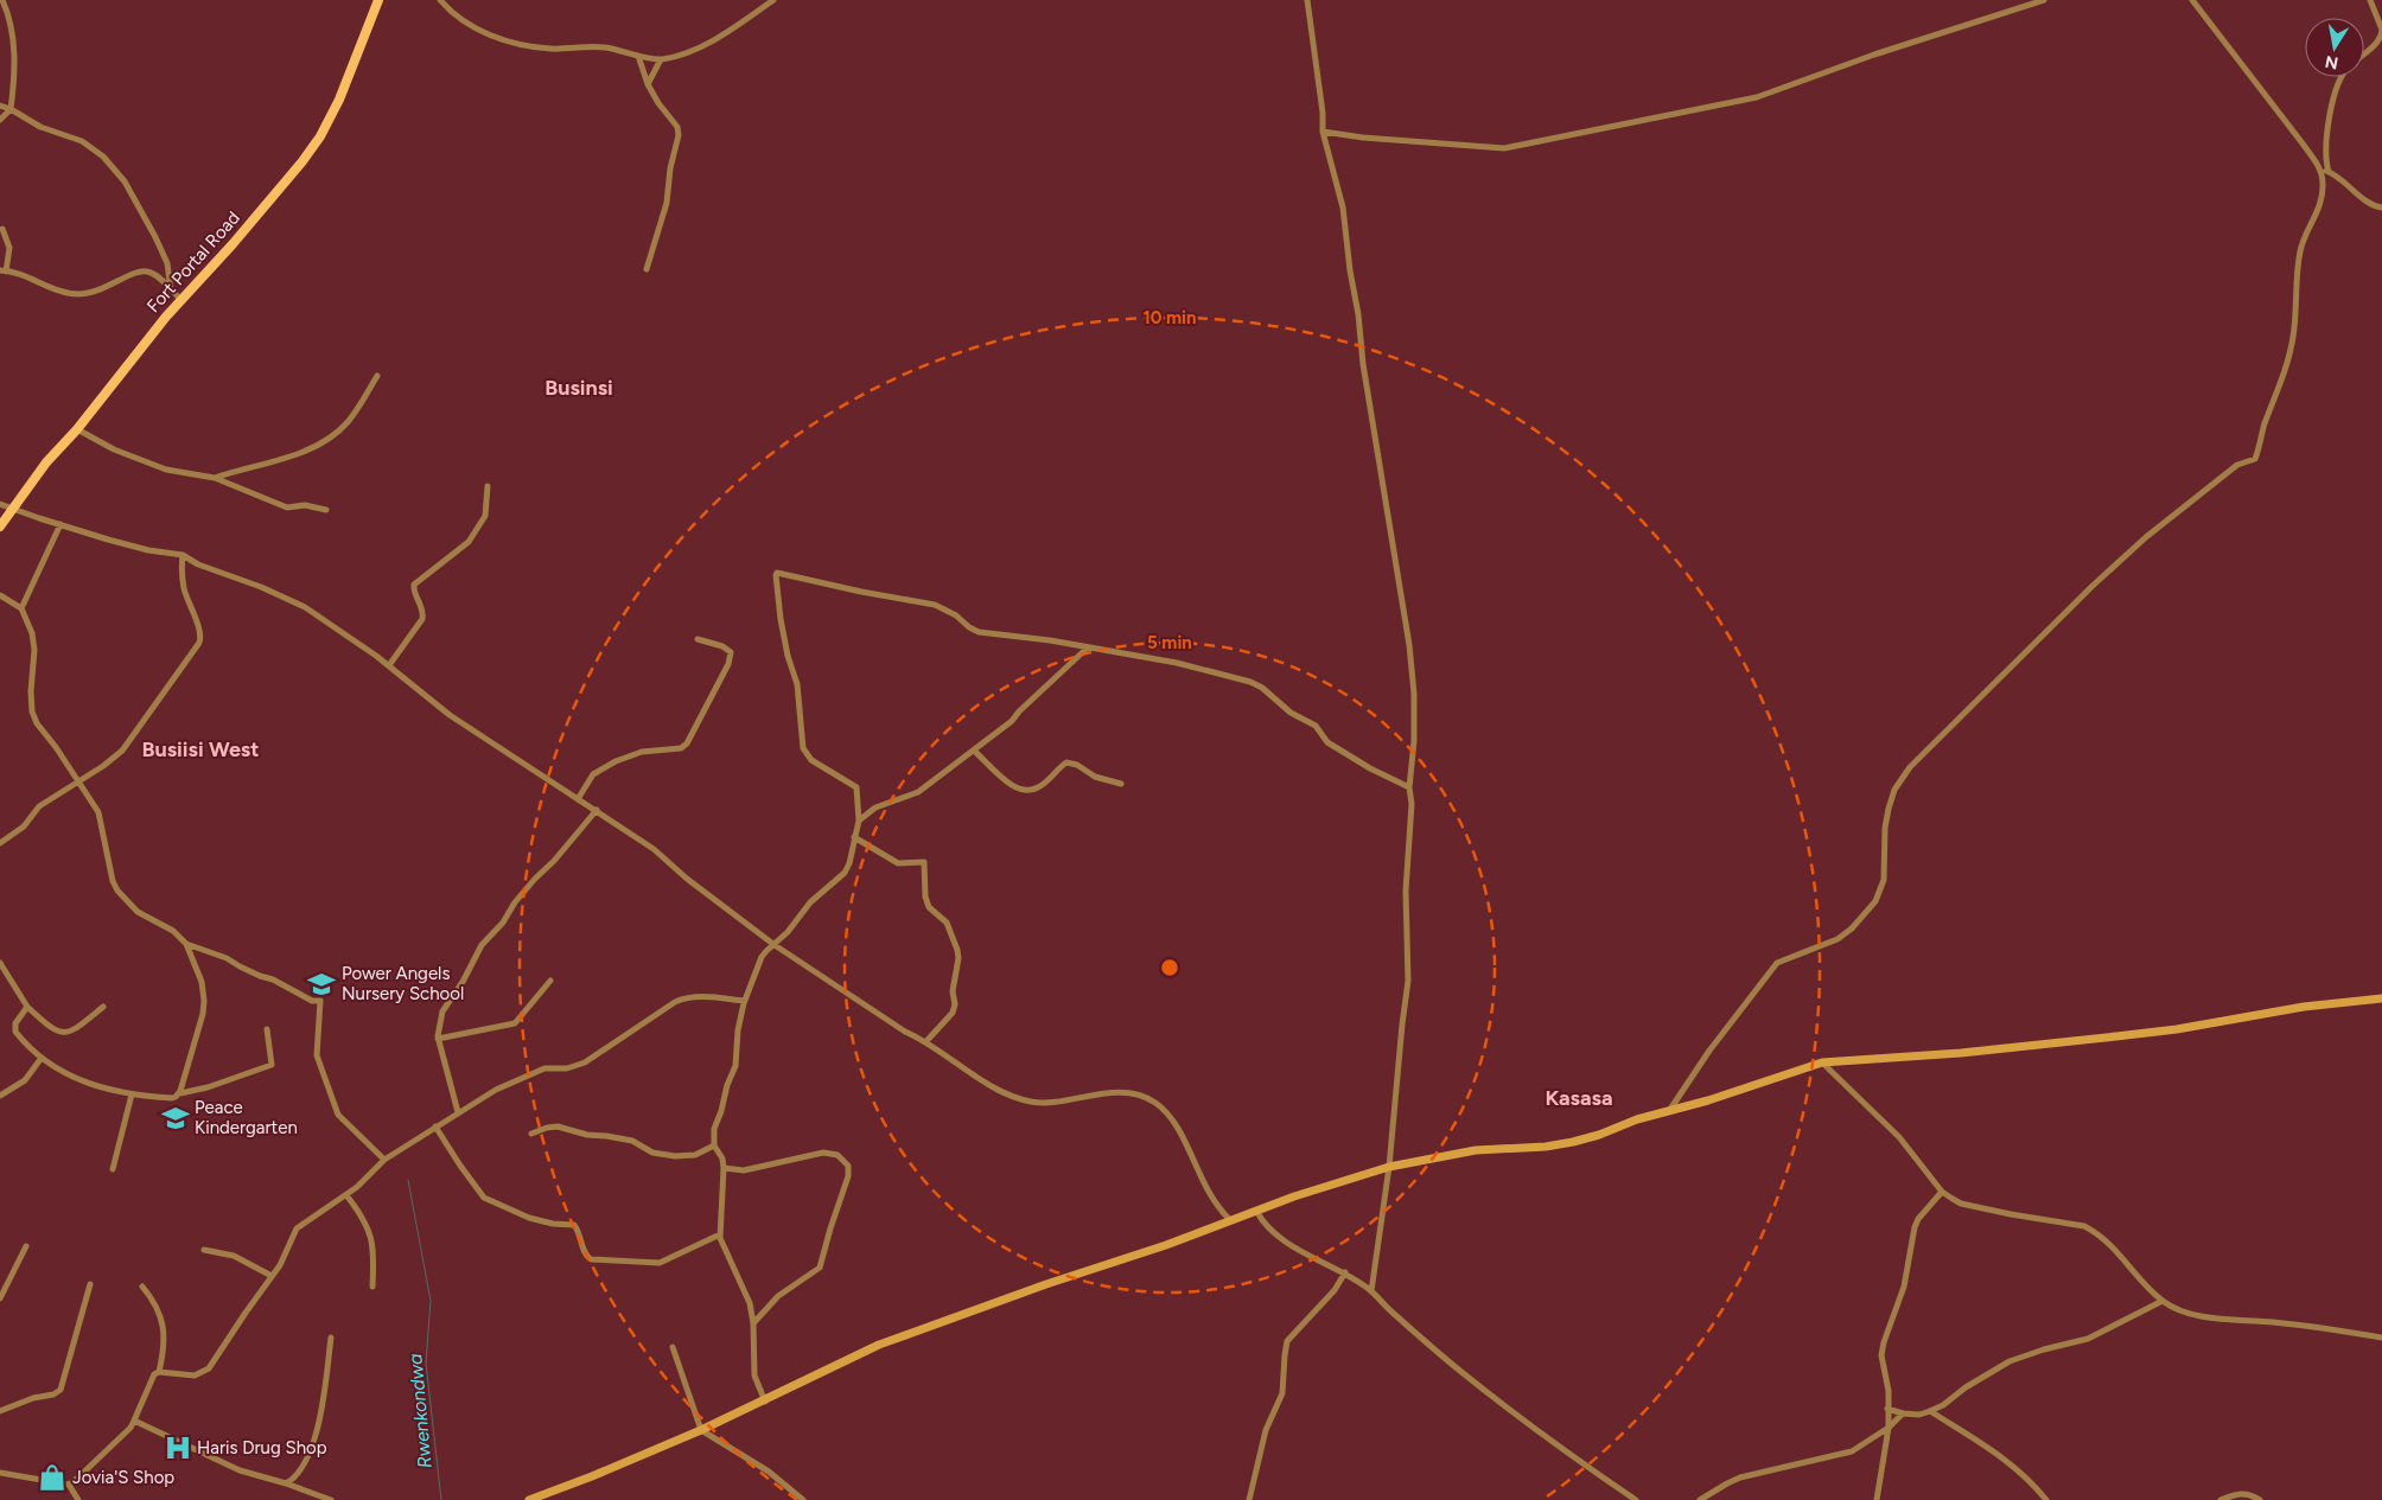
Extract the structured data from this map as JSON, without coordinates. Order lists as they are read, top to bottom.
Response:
{
  "streets": {
    "main road": ["Fort Portal Road"]
  },
  "districts": ["Businsi", "Busiisi West", "Kasasa"],
  "water": ["Rwenkondwa"],
  "places": {
    "school or university": ["Power Angels Nursery School", "Peace Kindergarten"],
    "hospital": ["Haris Drug Shop"],
    "shop": ["Jovia'S Shop"]
  },
  "north": "bottom",
  "rings": ["10 min", "5 min"]
}
